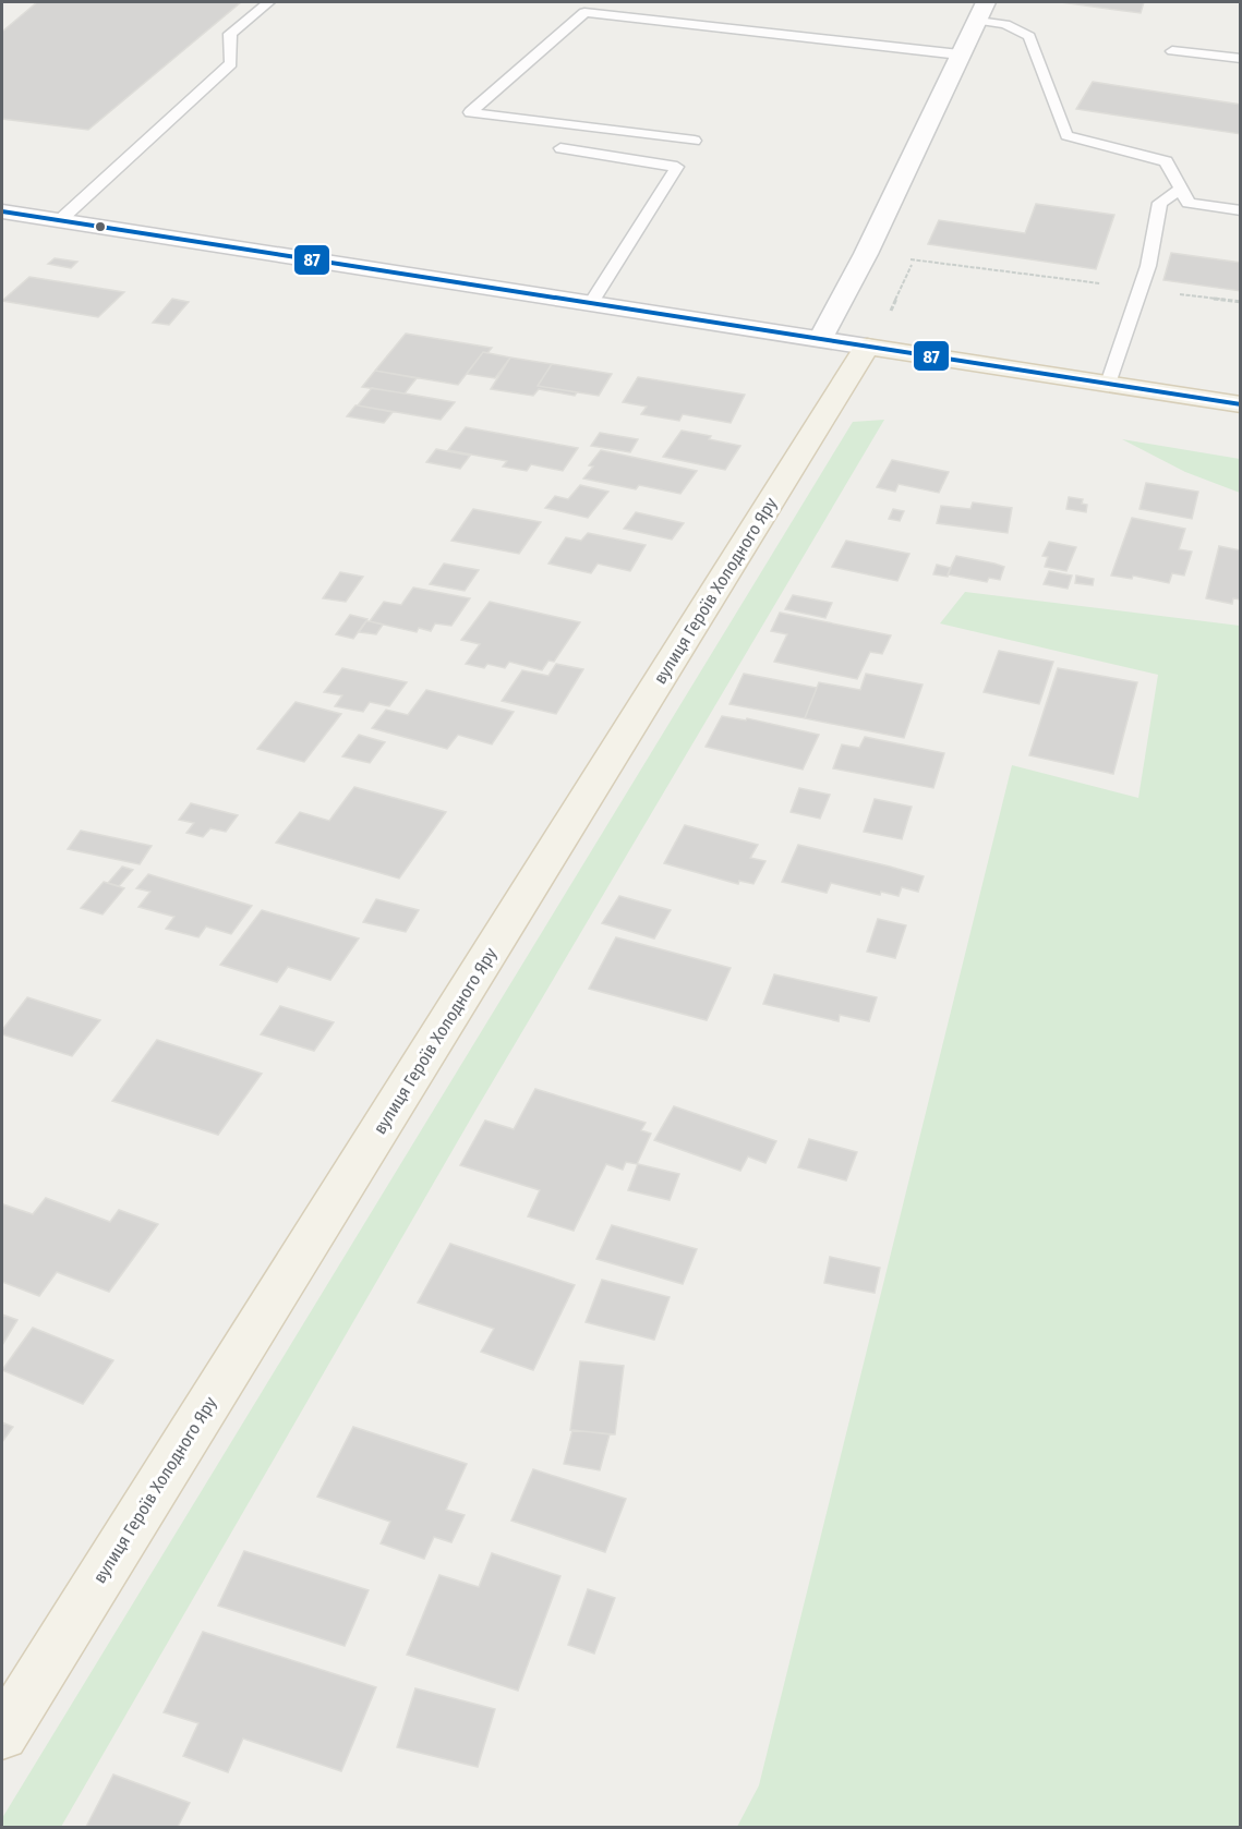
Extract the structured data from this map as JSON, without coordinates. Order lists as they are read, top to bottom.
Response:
{
  "streets": {
    "main road": ["вулиця Героїв Холодного Яру"]
  },
  "lines": ["transit line 87"]
}
